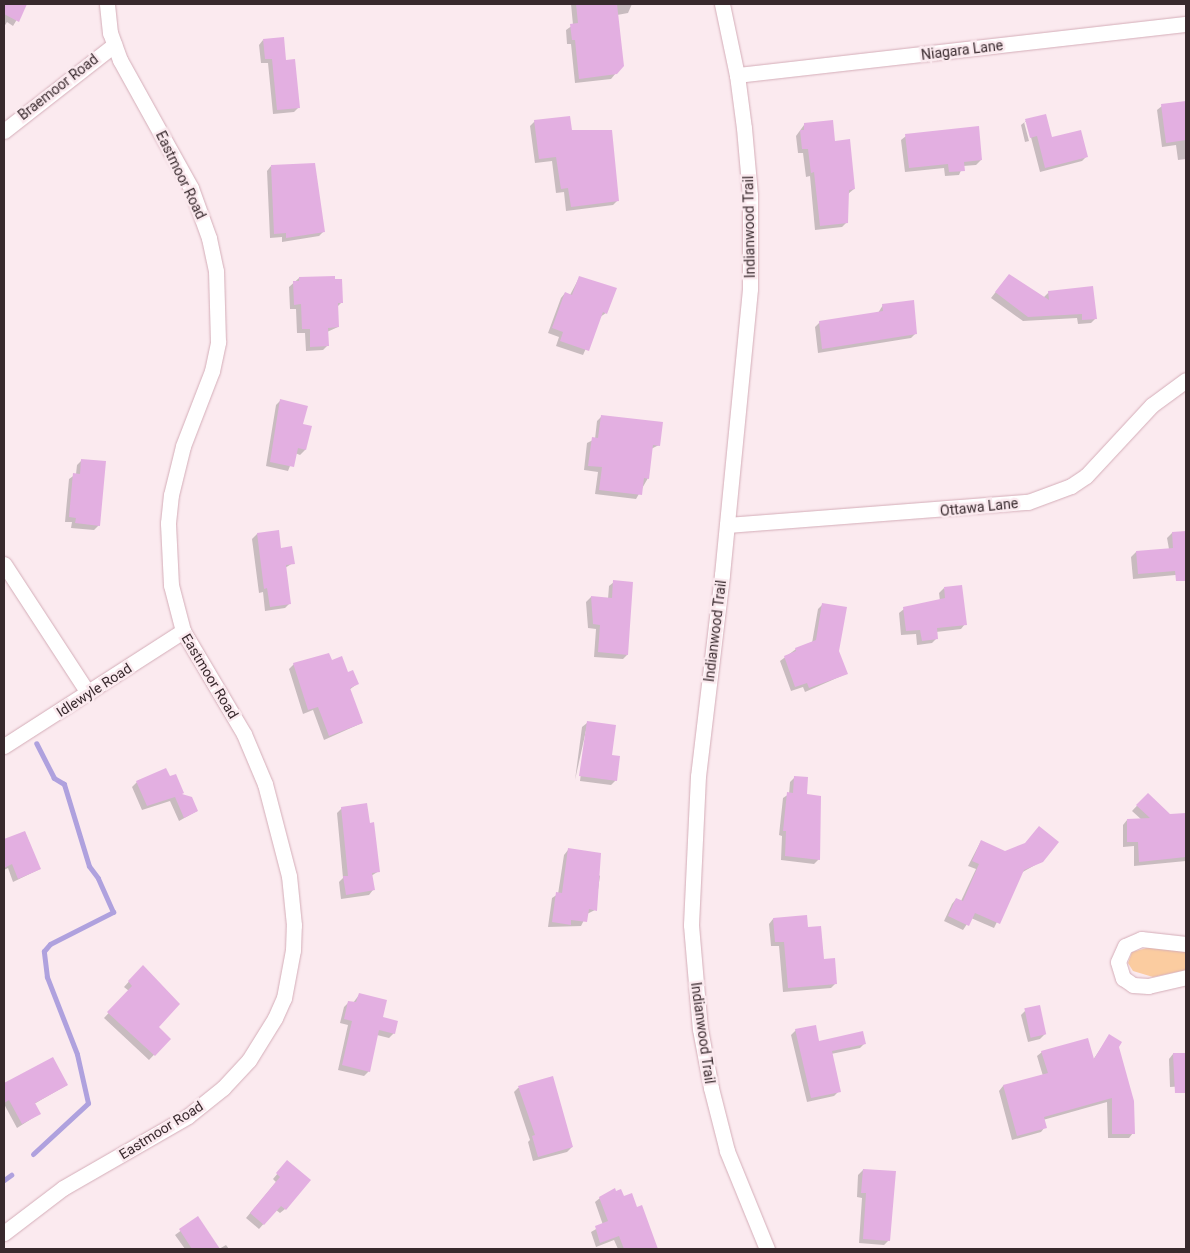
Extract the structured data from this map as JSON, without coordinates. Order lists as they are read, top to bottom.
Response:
{
  "streets": {
    "street": [
      "Niagara Lane",
      "Braemoor Road",
      "Eastmoor Road",
      "Indianwood Trail",
      "Ottawa Lane",
      "Idlewyle Road"
    ]
  },
  "crossings": [
    ["Niagara Lane", "Indianwood Trail"],
    ["Braemoor Road", "Eastmoor Road"],
    ["Eastmoor Road", "Idlewyle Road"],
    ["Indianwood Trail", "Ottawa Lane"]
  ]
}
